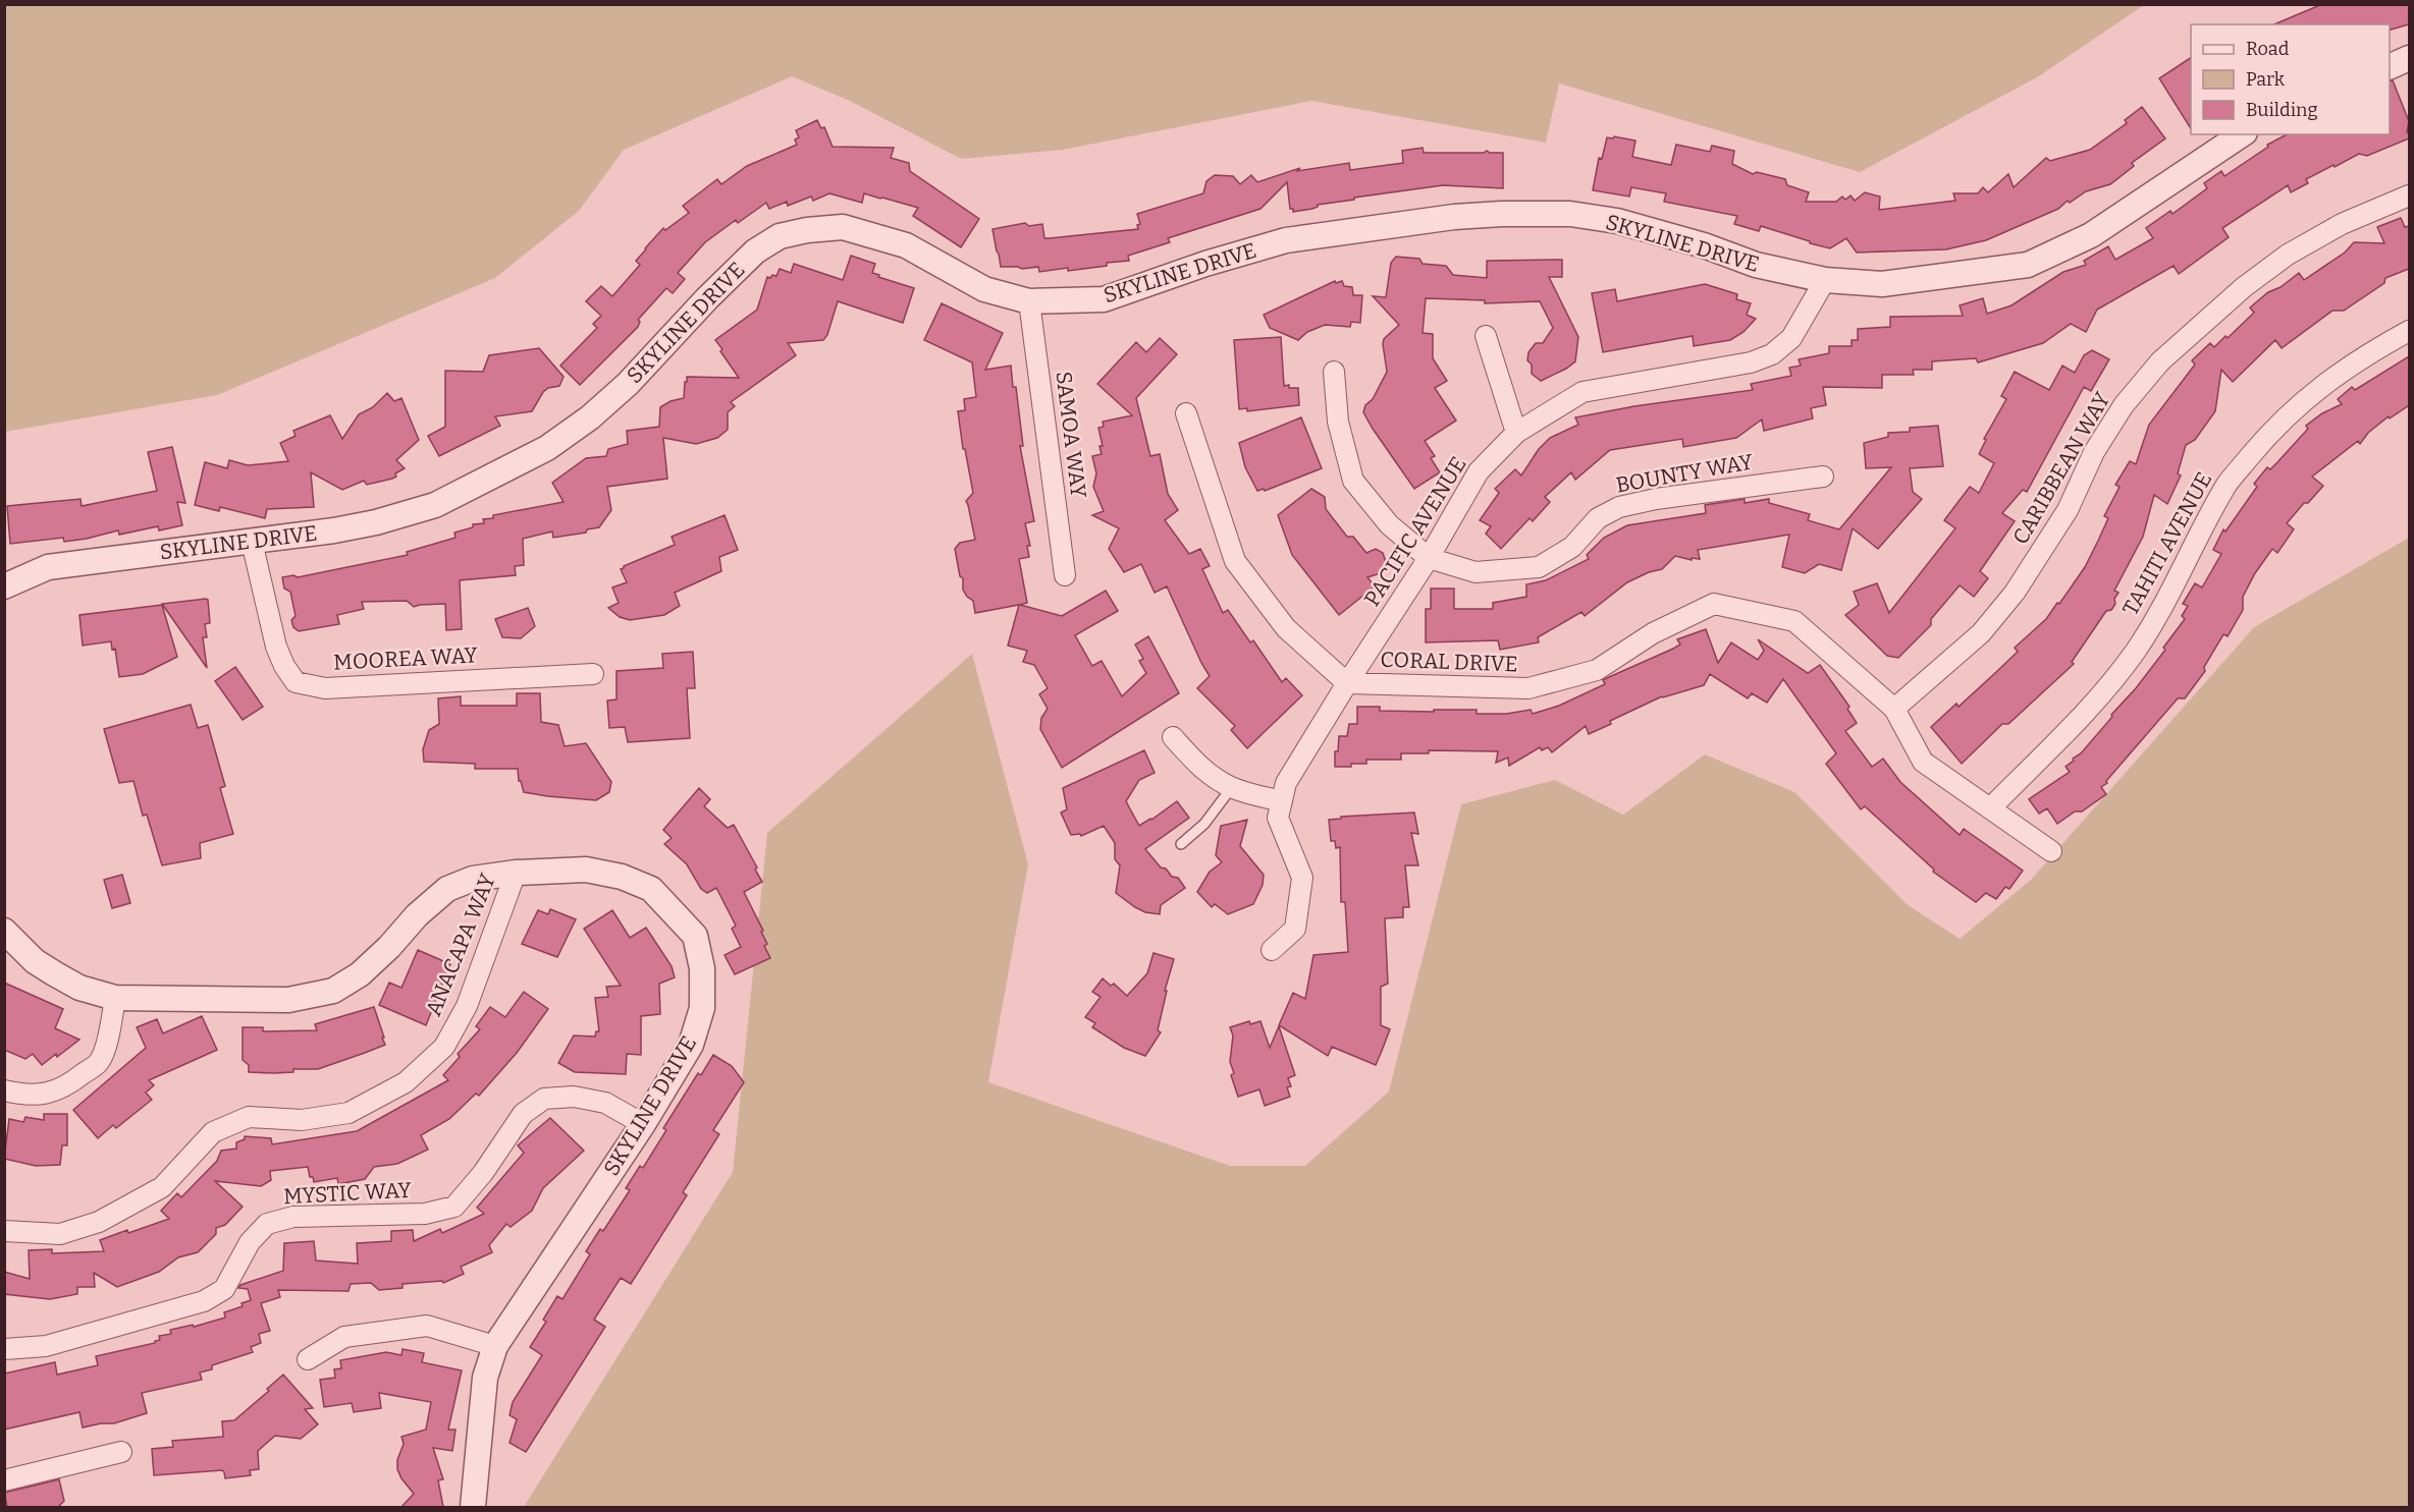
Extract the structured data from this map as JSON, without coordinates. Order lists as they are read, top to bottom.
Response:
{
  "streets": {
    "street": [
      "SKYLINE DRIVE",
      "SAMOA WAY",
      "CARIBBEAN WAY",
      "BOUNTY WAY",
      "PACIFIC AVENUE",
      "TAHITI AVENUE",
      "MOOREA WAY",
      "CORAL DRIVE",
      "ANACAPA WAY",
      "MYSTIC WAY"
    ]
  },
  "crossings": [
    ["SKYLINE DRIVE", "SAMOA WAY"],
    ["SKYLINE DRIVE", "PACIFIC AVENUE"],
    ["SKYLINE DRIVE", "MOOREA WAY"],
    ["SKYLINE DRIVE", "ANACAPA WAY"],
    ["SKYLINE DRIVE", "MYSTIC WAY"],
    ["CARIBBEAN WAY", "CORAL DRIVE"],
    ["BOUNTY WAY", "PACIFIC AVENUE"],
    ["PACIFIC AVENUE", "CORAL DRIVE"],
    ["TAHITI AVENUE", "CORAL DRIVE"]
  ],
  "legend": ["Road", "Park", "Building"]
}
